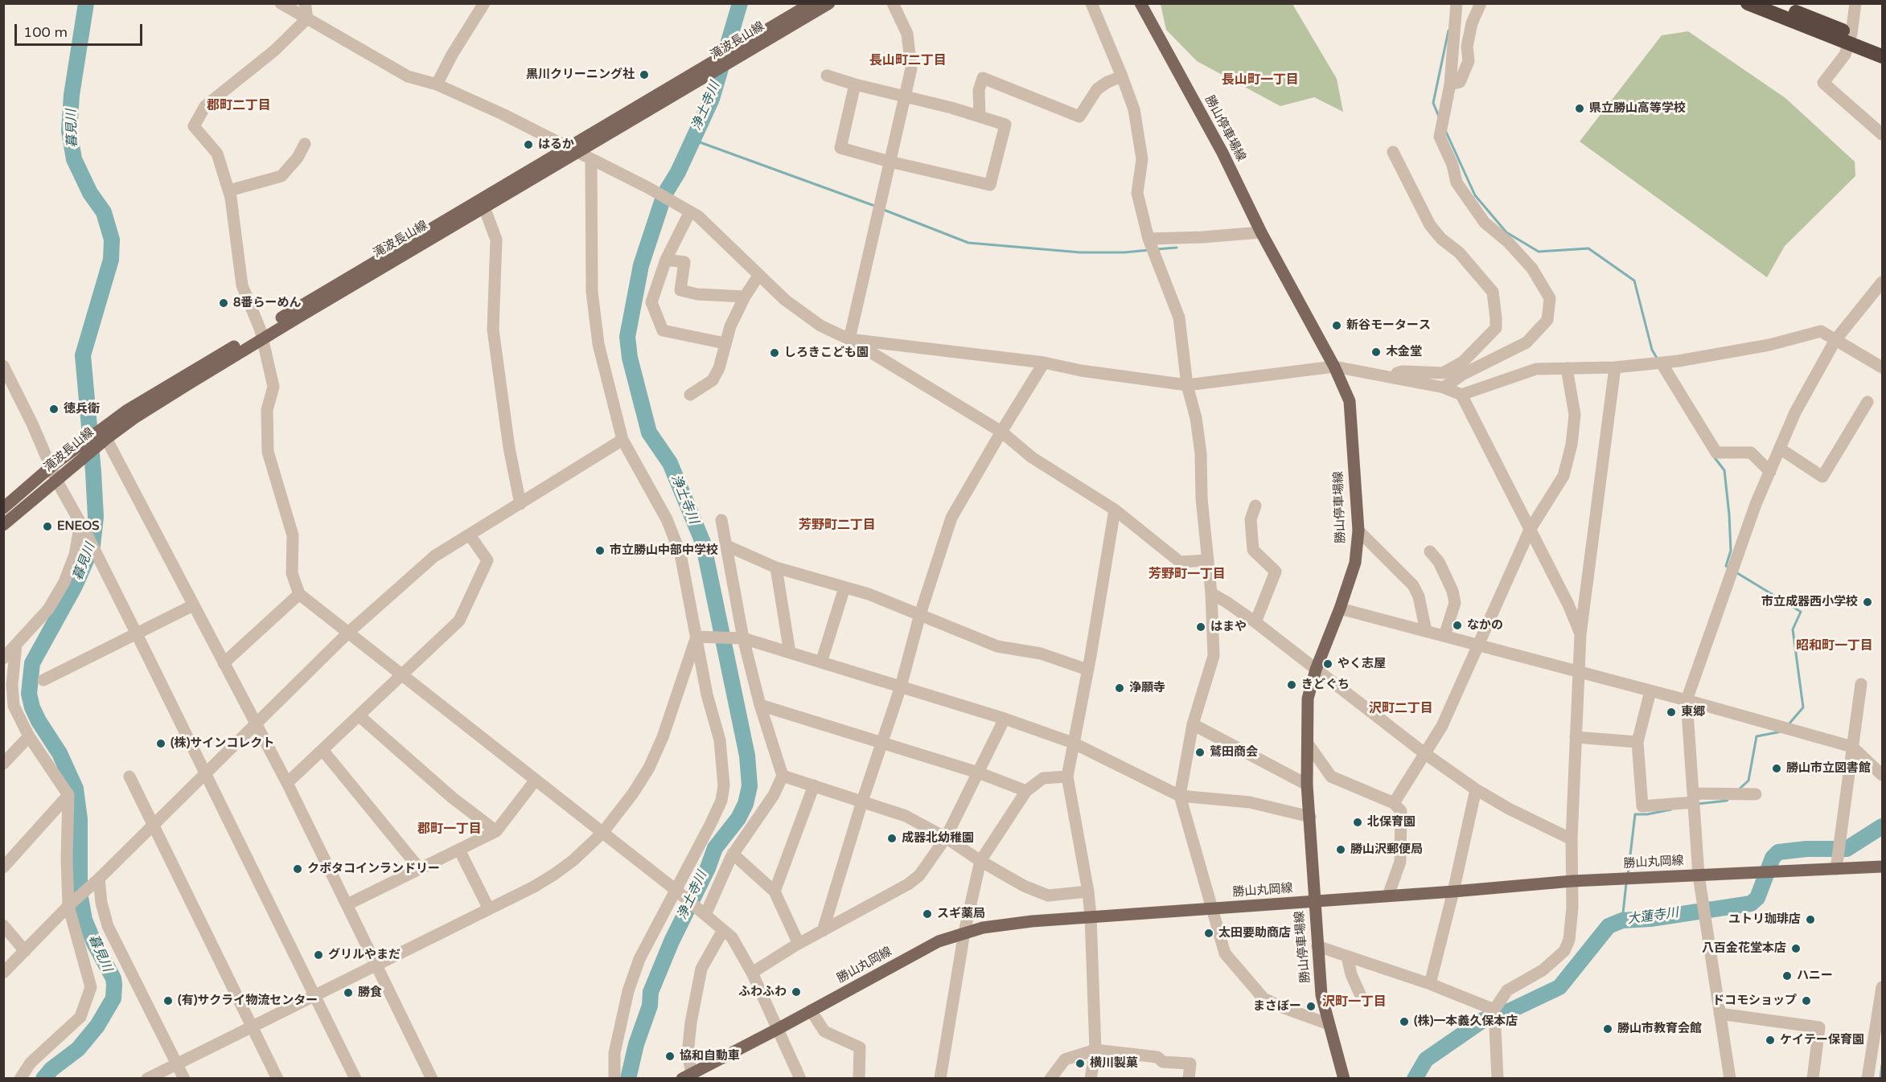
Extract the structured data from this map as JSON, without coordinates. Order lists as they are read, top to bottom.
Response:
{
  "streets": {
    "main road": ["滝波長山線", "勝山停車場線", "勝山丸岡線"]
  },
  "crossings": [
    ["勝山停車場線", "勝山丸岡線"]
  ],
  "districts": [
    "長山町二丁目",
    "長山町一丁目",
    "郡町二丁目",
    "芳野町二丁目",
    "芳野町一丁目",
    "昭和町一丁目",
    "沢町二丁目",
    "郡町一丁目",
    "沢町一丁目"
  ],
  "water": ["浄土寺川", "暮見川", "大蓮寺川"],
  "places": [
    "黒川クリーニング社",
    "県立勝山高等学校",
    "はるか",
    "8番らーめん",
    "新谷モータース",
    "木金堂",
    "しろきこども園",
    "徳兵衛",
    "ENEOS",
    "市立勝山中部中学校",
    "市立成器西小学校",
    "なかの",
    "はまや",
    "やく志屋",
    "きどぐち",
    "浄願寺",
    "東郷",
    "(株)サインコレクト",
    "鷲田商会",
    "勝山市立図書館",
    "北保育園",
    "成器北幼稚園",
    "勝山沢郵便局",
    "クボタコインランドリー",
    "スギ薬局",
    "ユトリ珈琲店",
    "太田要助商店",
    "八百金花堂本店",
    "グリルやまだ",
    "ハニー",
    "ふわふわ",
    "勝食",
    "(有)サクライ物流センター",
    "ドコモショップ",
    "まさぼー",
    "(株)一本義久保本店",
    "勝山市教育会館",
    "ケイテー保育園",
    "協和自動車",
    "横川製菓"
  ],
  "scale_bar": "100 m"
}
